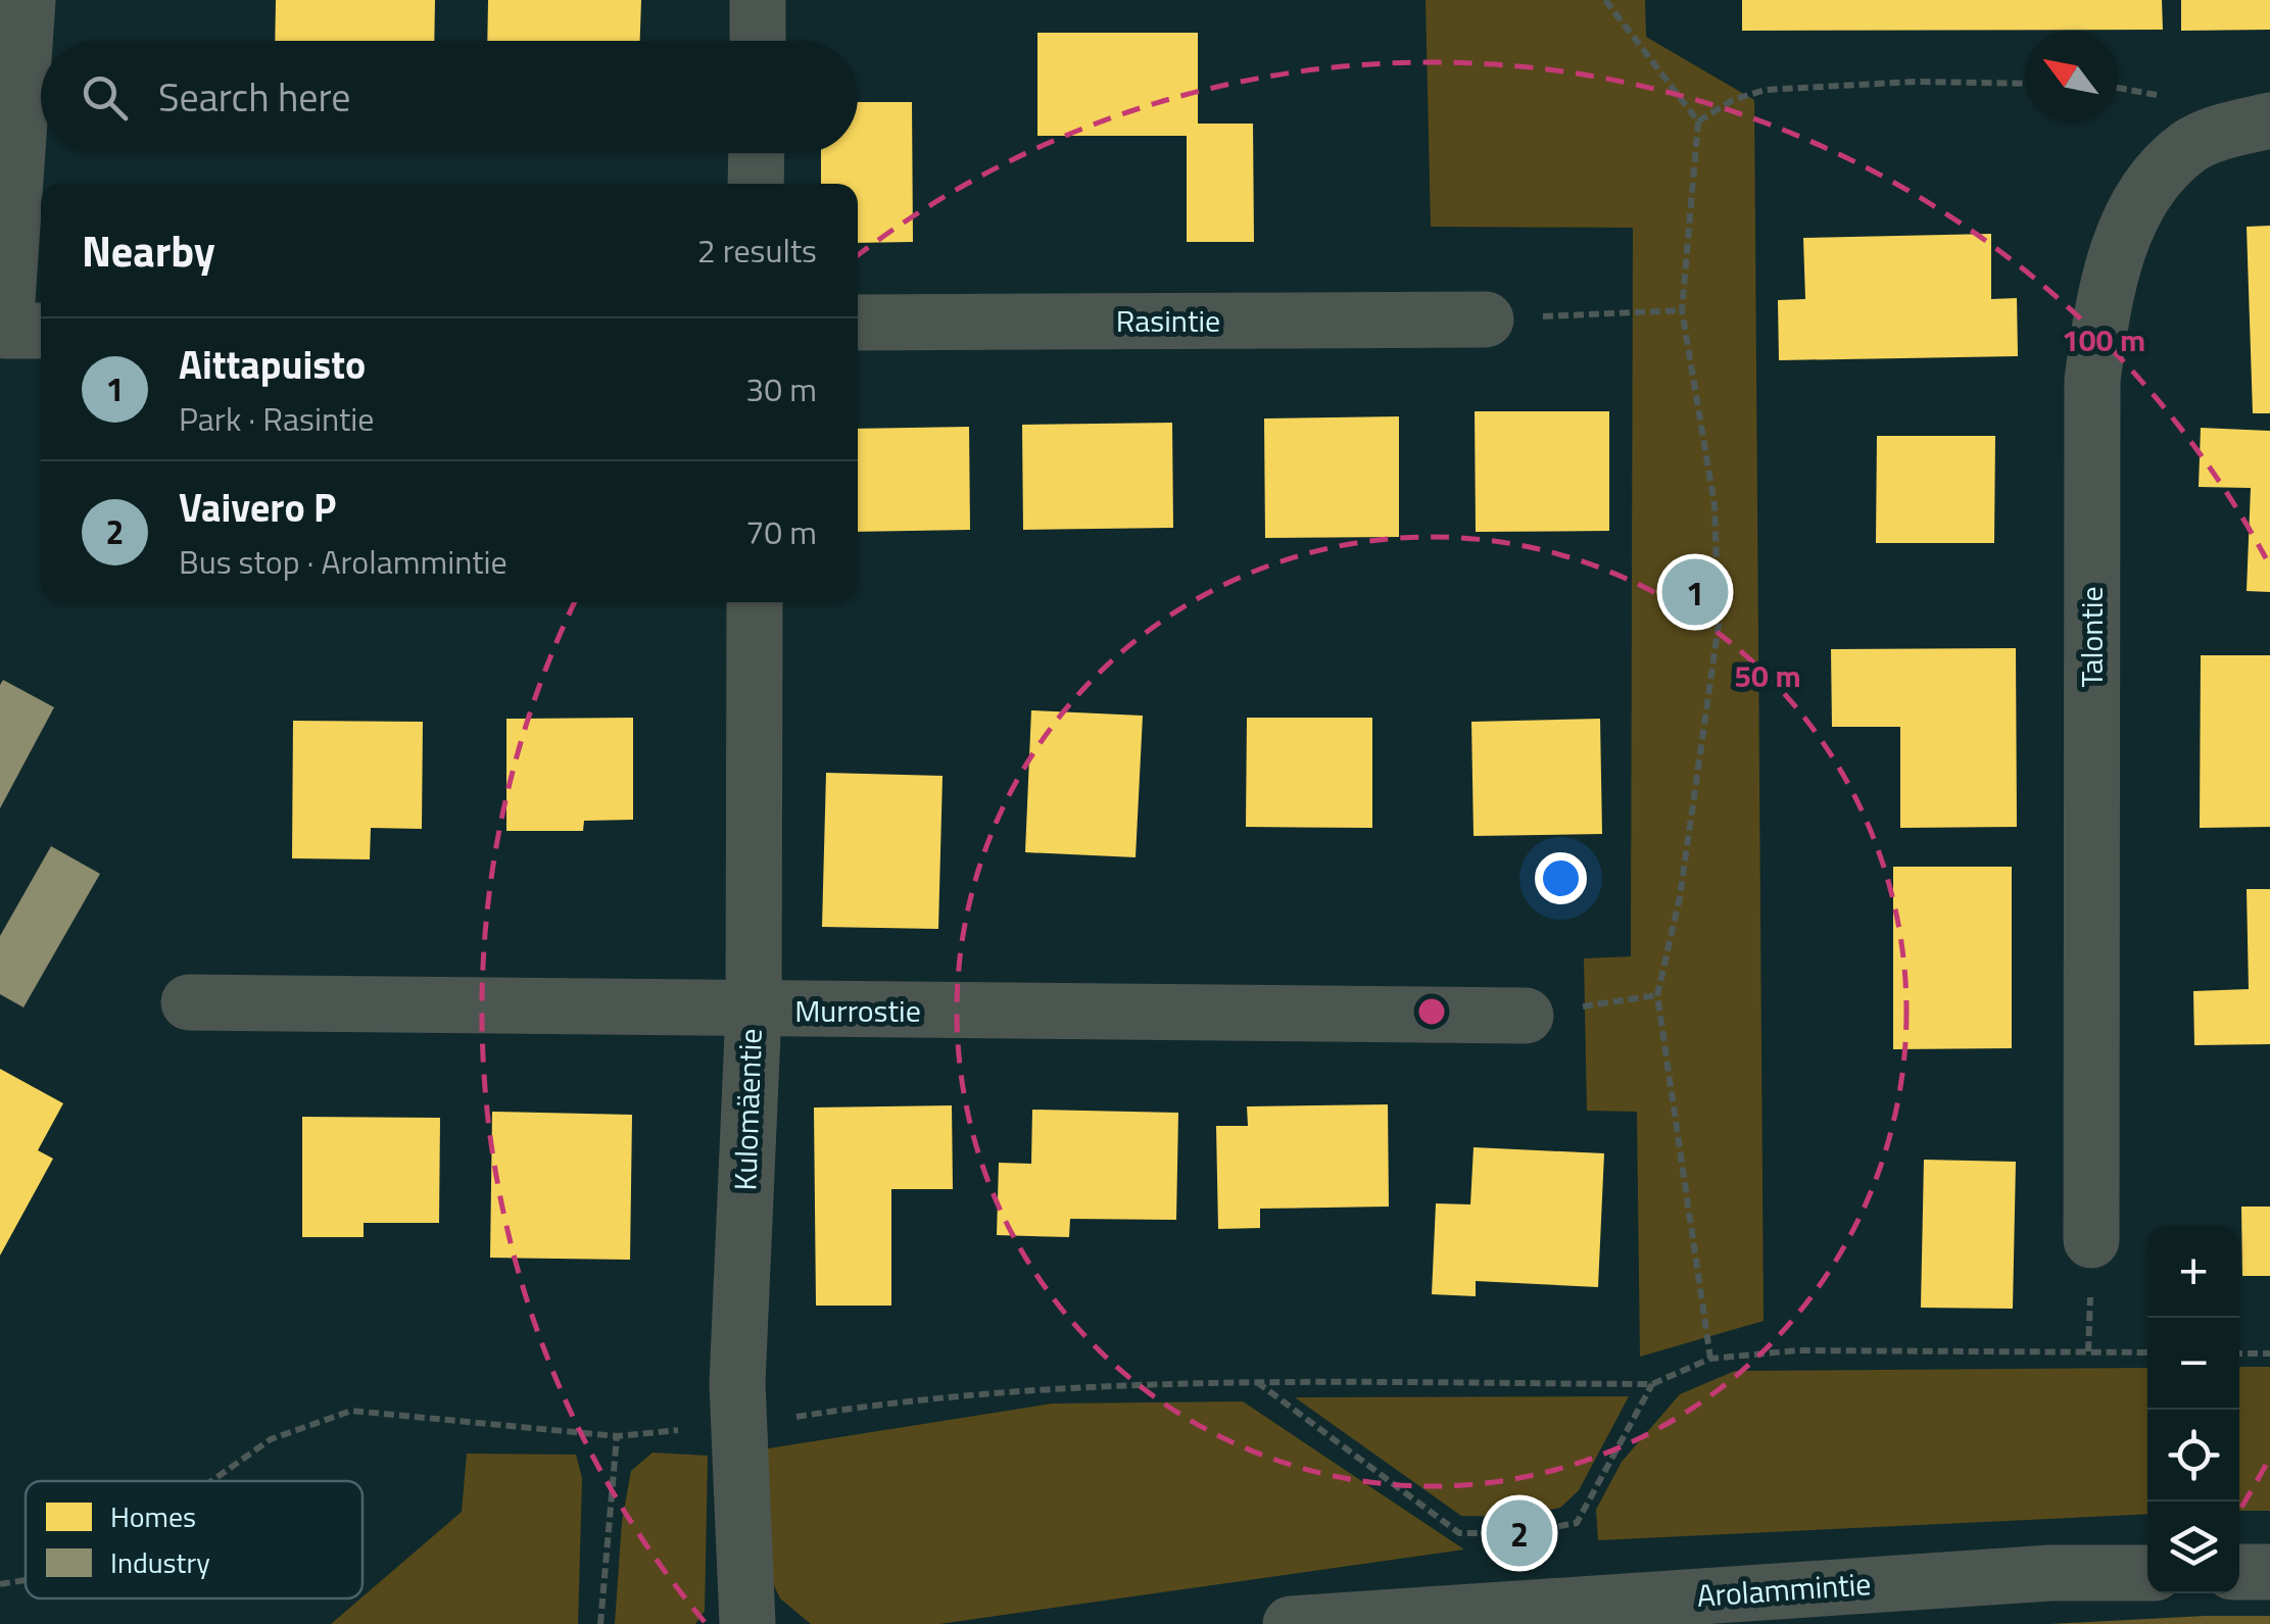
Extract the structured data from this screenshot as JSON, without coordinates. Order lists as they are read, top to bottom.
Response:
{
  "streets": {
    "street": [
      "Rasintie",
      "Talontie",
      "Murrostie",
      "Kulomäentie",
      "Arolammintie"
    ]
  },
  "crossings": [
    ["Murrostie", "Kulomäentie"]
  ],
  "legend": ["Homes", "Industry"],
  "north": "top left",
  "page": {
    "search": "Search here",
    "heading": ["Nearby", "2 results"],
    "list": [
      {
        "mark": "1",
        "name": "Aittapuisto",
        "note": "Park · Rasintie",
        "value": "30 m"
      },
      {
        "mark": "2",
        "name": "Vaivero P",
        "note": "Bus stop · Arolammintie",
        "value": "70 m"
      }
    ],
    "pins": ["1", "2"],
    "map_buttons": ["+", "−"]
  },
  "rings": ["100 m", "50 m"]
}
